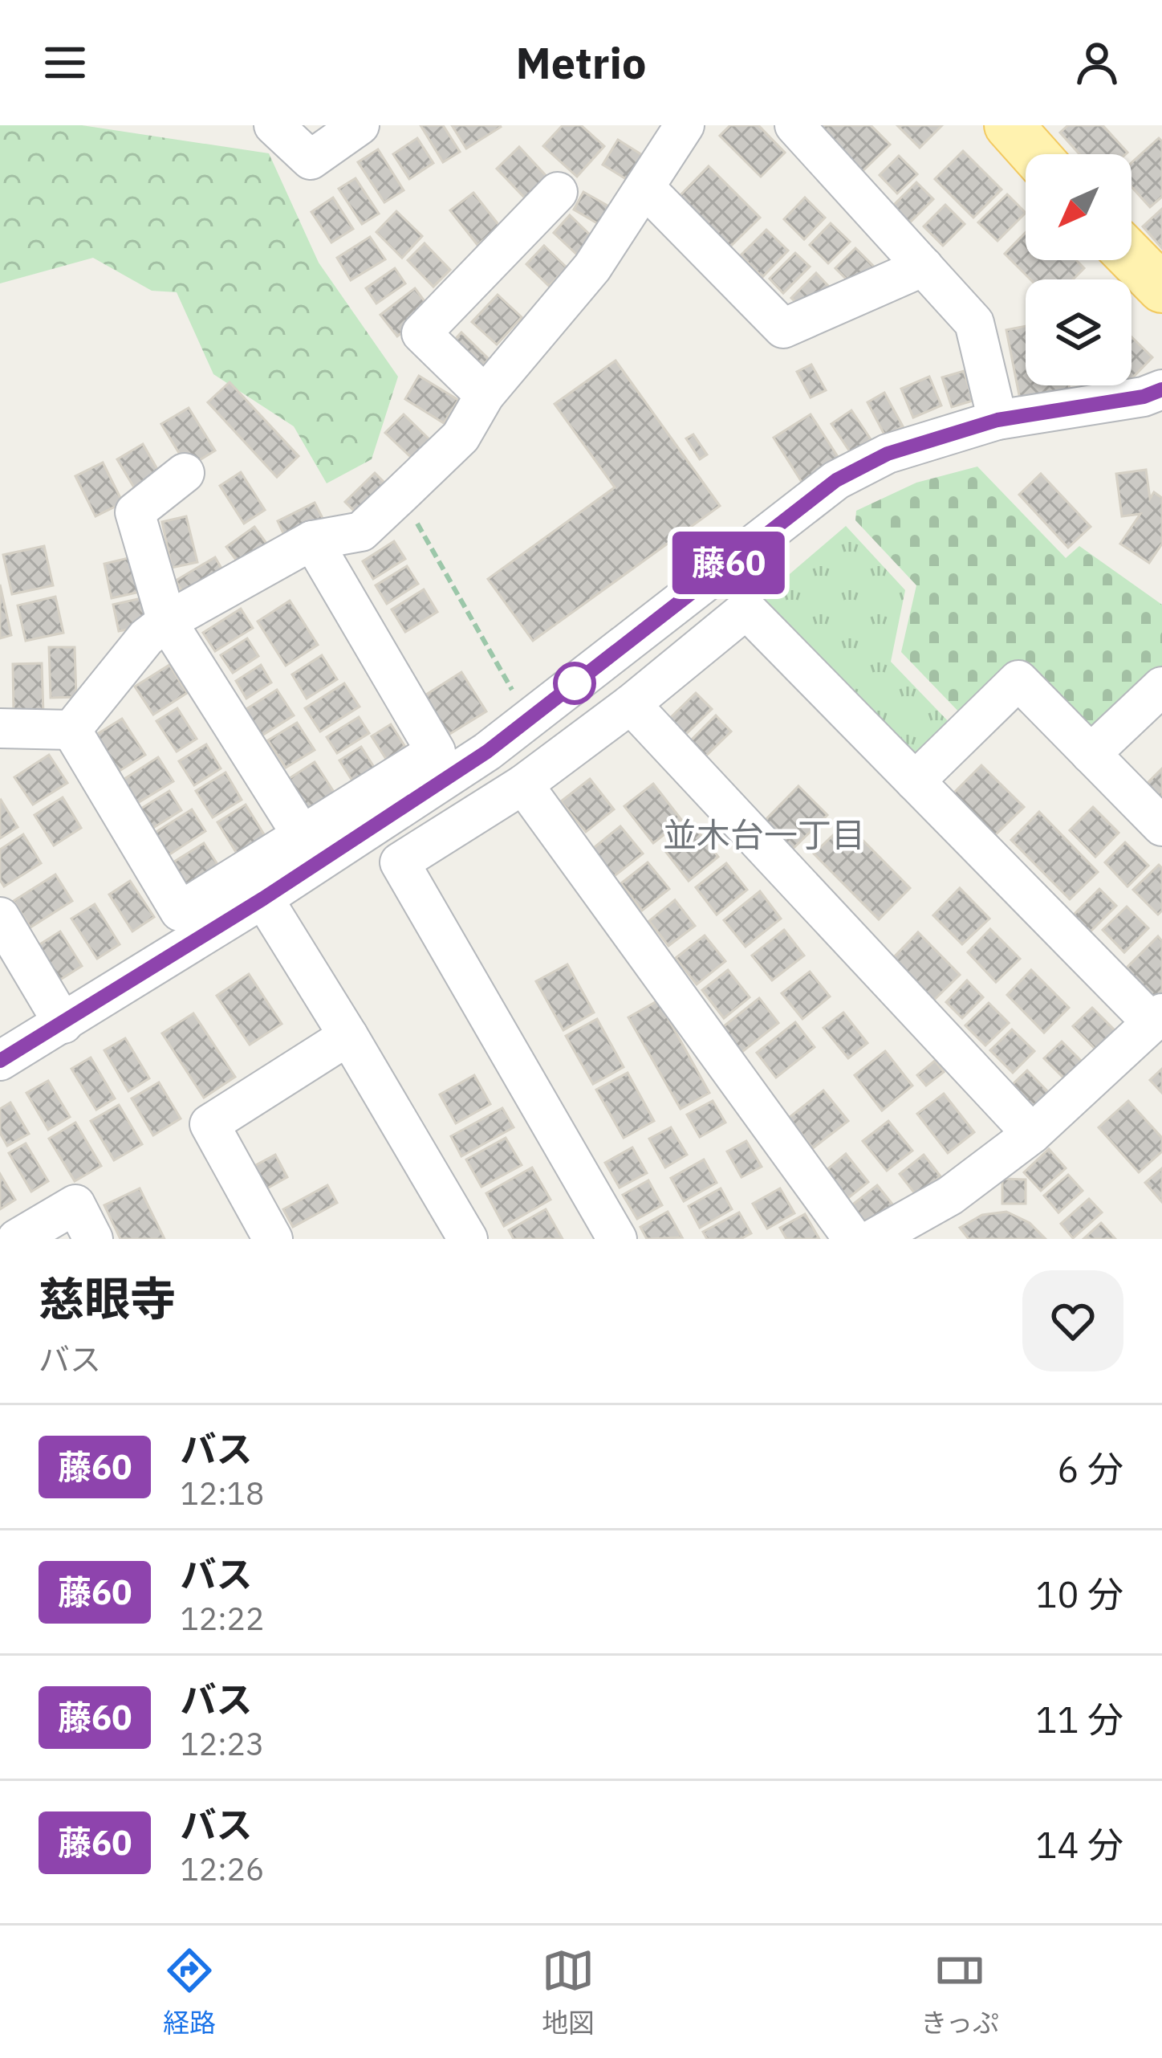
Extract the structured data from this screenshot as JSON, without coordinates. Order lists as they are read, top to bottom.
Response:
{
  "districts": ["並木台一丁目"],
  "lines": ["bus line 藤60"],
  "north": "bottom left",
  "page": {
    "header": "Metrio",
    "on_map": "藤60",
    "heading": ["慈眼寺", "バス"],
    "list": [
      {
        "mark": "藤60",
        "name": "バス",
        "note": "12:18",
        "value": "6 分"
      },
      {
        "mark": "藤60",
        "name": "バス",
        "note": "12:22",
        "value": "10 分"
      },
      {
        "mark": "藤60",
        "name": "バス",
        "note": "12:23",
        "value": "11 分"
      },
      {
        "mark": "藤60",
        "name": "バス",
        "note": "12:26",
        "value": "14 分"
      }
    ],
    "tabs": ["経路", "地図", "きっぷ"]
  }
}
